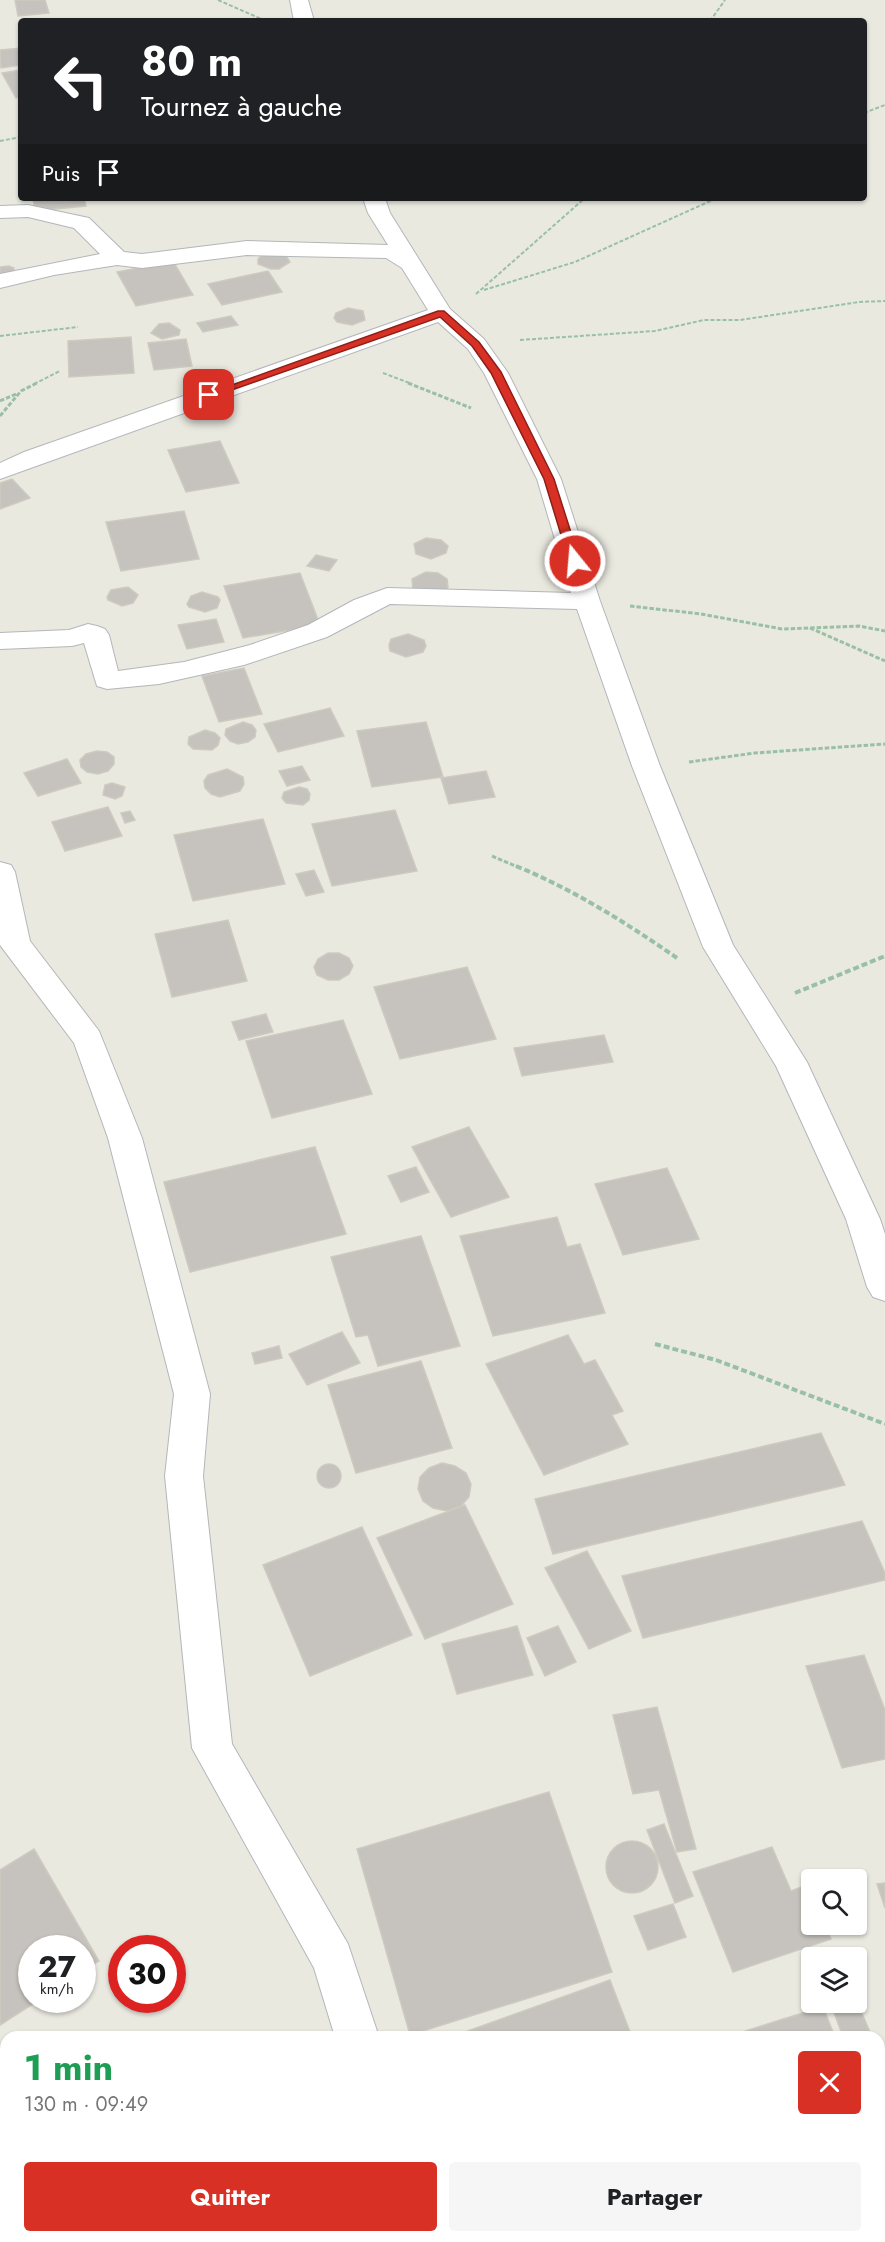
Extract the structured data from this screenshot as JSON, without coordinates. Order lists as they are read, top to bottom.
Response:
{
  "page": {
    "turn": ["80 m", "Tournez à gauche"],
    "then": "Puis",
    "speed": "27 km/h",
    "limit": "30",
    "heading": ["1 min", "130 m · 09:49"],
    "buttons": ["Quitter", "Partager"]
  }
}
